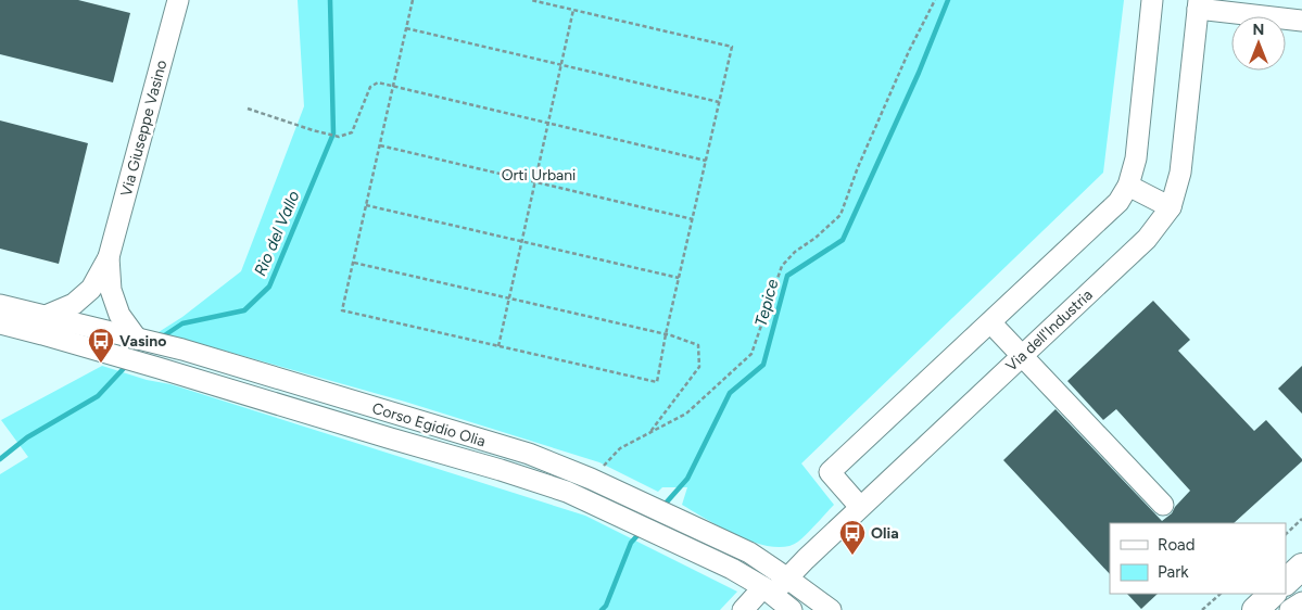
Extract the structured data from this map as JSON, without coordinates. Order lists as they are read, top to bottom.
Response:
{
  "streets": {
    "street": ["Via Giuseppe Vasino", "Via dell'Industria", "Corso Egidio Olia"]
  },
  "crossings": [
    ["Via Giuseppe Vasino", "Corso Egidio Olia"],
    ["Via dell'Industria", "Corso Egidio Olia"]
  ],
  "water": ["Rio del Vallo", "Tepice"],
  "parks": ["Orti Urbani"],
  "places": {
    "bus stop": ["Vasino", "Olia"]
  },
  "legend": ["Road", "Park"],
  "north": "top"
}
